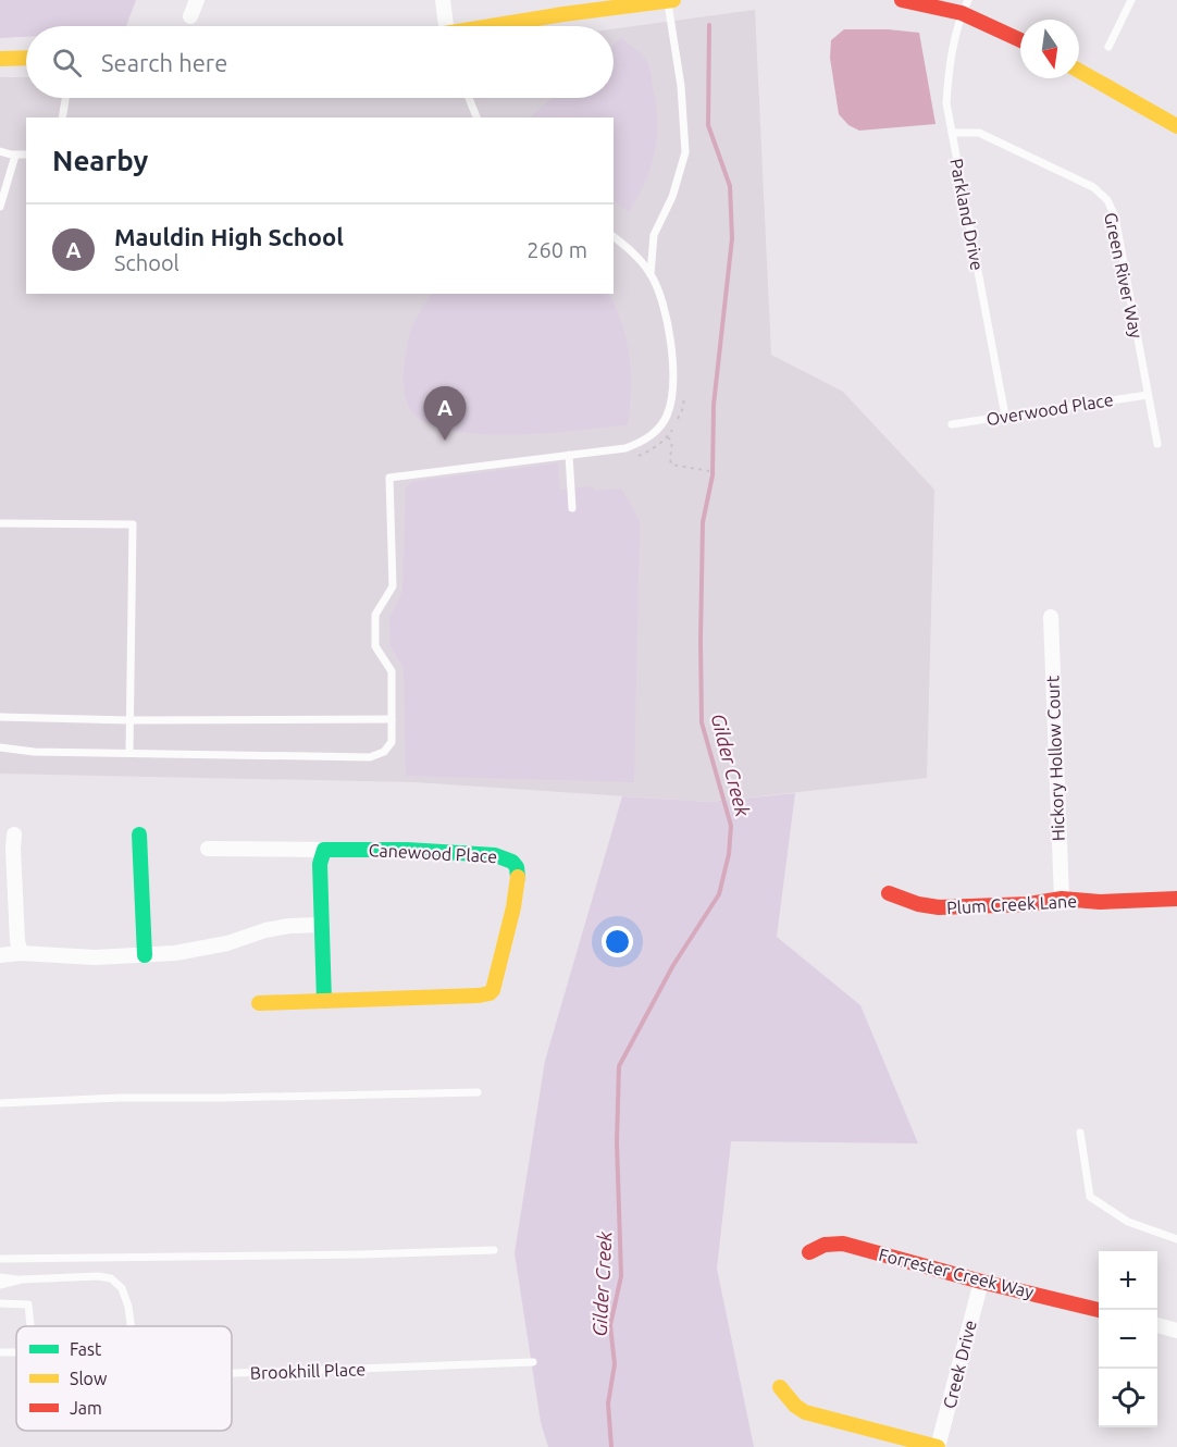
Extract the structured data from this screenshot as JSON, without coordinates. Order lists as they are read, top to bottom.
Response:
{
  "streets": {
    "street": [
      "Hickory Hollow Court",
      "Canewood Place",
      "Plum Creek Lane",
      "Forrester Creek Way",
      "Creek Drive"
    ],
    "lane": [
      "Parkland Drive",
      "Green River Way",
      "Overwood Place",
      "Brookhill Place"
    ]
  },
  "crossings": [
    ["Parkland Drive", "Green River Way"],
    ["Parkland Drive", "Overwood Place"],
    ["Green River Way", "Overwood Place"],
    ["Hickory Hollow Court", "Plum Creek Lane"],
    ["Forrester Creek Way", "Creek Drive"]
  ],
  "water": ["Gilder Creek"],
  "legend": ["Fast", "Slow", "Jam"],
  "north": "bottom",
  "page": {
    "search": "Search here",
    "heading": "Nearby",
    "list": [
      {
        "mark": "A",
        "name": "Mauldin High School",
        "note": "School",
        "value": "260 m"
      }
    ],
    "pins": "A",
    "map_buttons": ["+", "−"]
  }
}
